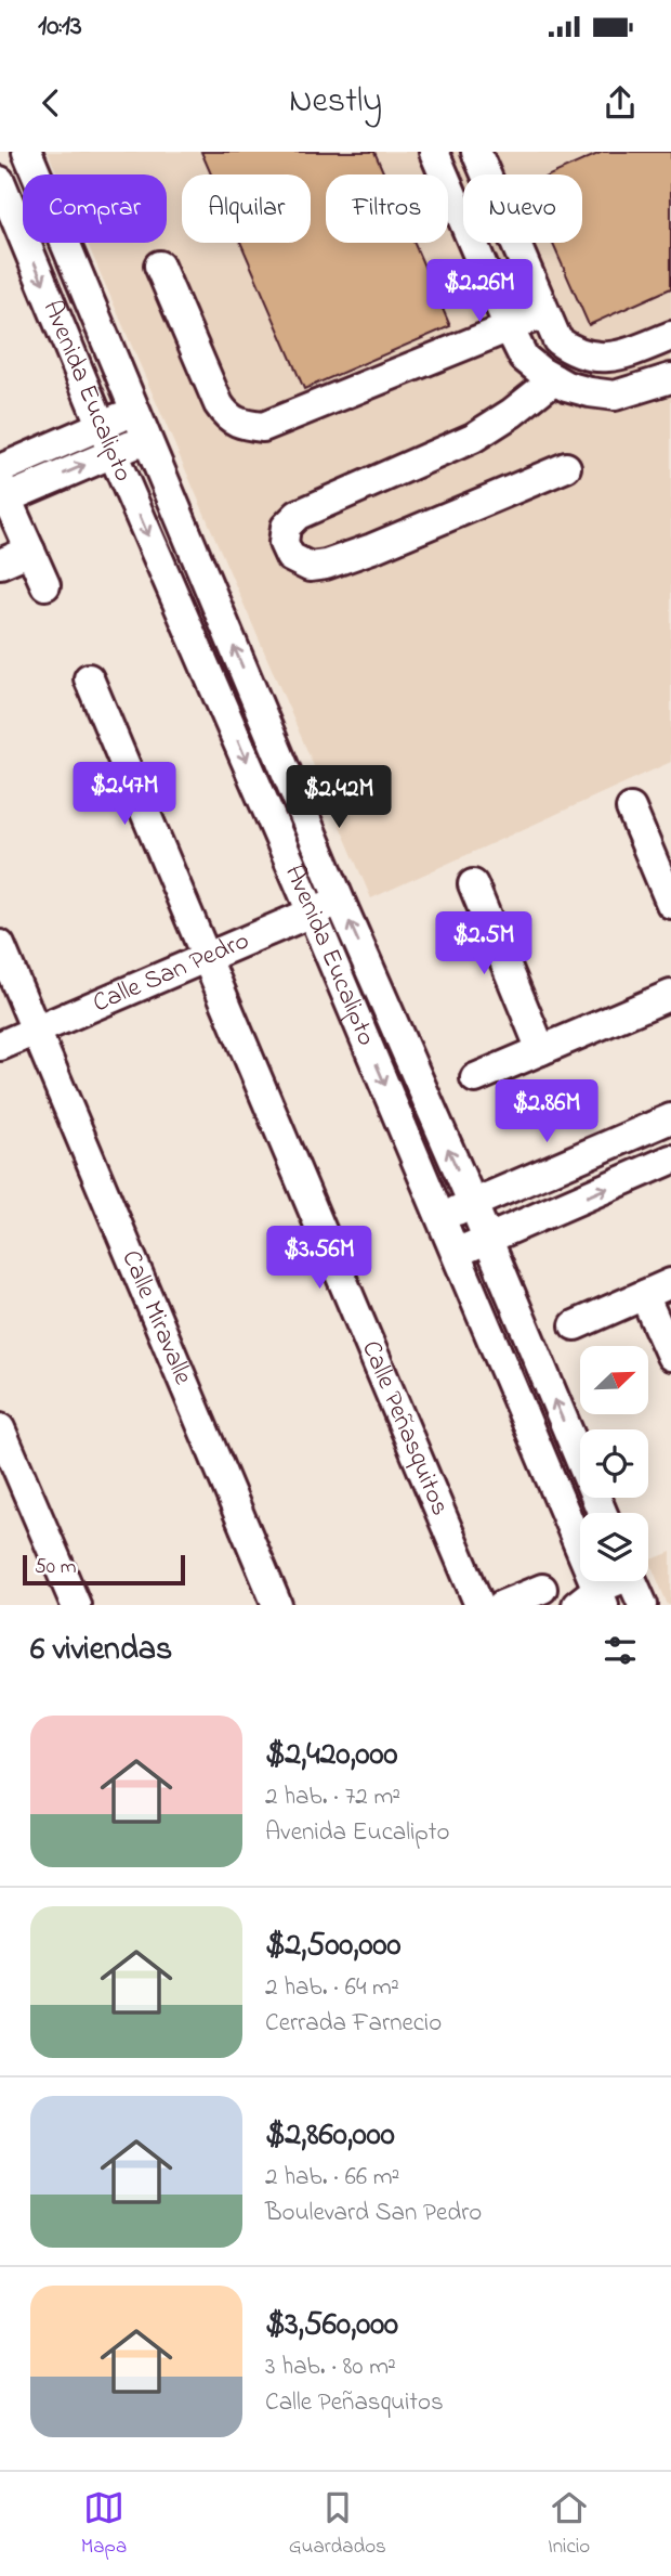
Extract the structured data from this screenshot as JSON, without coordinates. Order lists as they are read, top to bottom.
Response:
{
  "streets": {
    "street": [
      "Avenida Eucalipto",
      "Calle San Pedro",
      "Calle Miravalle",
      "Calle Peñasquitos"
    ]
  },
  "crossings": [
    ["Avenida Eucalipto", "Calle San Pedro"],
    ["Calle San Pedro", "Calle Miravalle"],
    ["Calle San Pedro", "Calle Peñasquitos"]
  ],
  "scale_bar": "50 m",
  "north": "top right",
  "page": {
    "status": "10:13",
    "header": "Nestly",
    "chip": [
      "Comprar",
      "Alquilar",
      "Filtros",
      "Nuevo"
    ],
    "price": [
      "$2.26M",
      "$2.47M",
      "$2.42M",
      "$2.5M",
      "$2.86M",
      "$3.56M"
    ],
    "scale": "50 m",
    "heading": "6 viviendas",
    "list": [
      {
        "name": "$2,420,000",
        "note": "2 hab. · 72 m² · Avenida Eucalipto"
      },
      {
        "name": "$2,500,000",
        "note": "2 hab. · 64 m² · Cerrada Farnecio"
      },
      {
        "name": "$2,860,000",
        "note": "2 hab. · 66 m² · Boulevard San Pedro"
      },
      {
        "name": "$3,560,000",
        "note": "3 hab. · 80 m² · Calle Peñasquitos"
      }
    ],
    "tabs": ["Mapa", "Guardados", "Inicio"]
  }
}
